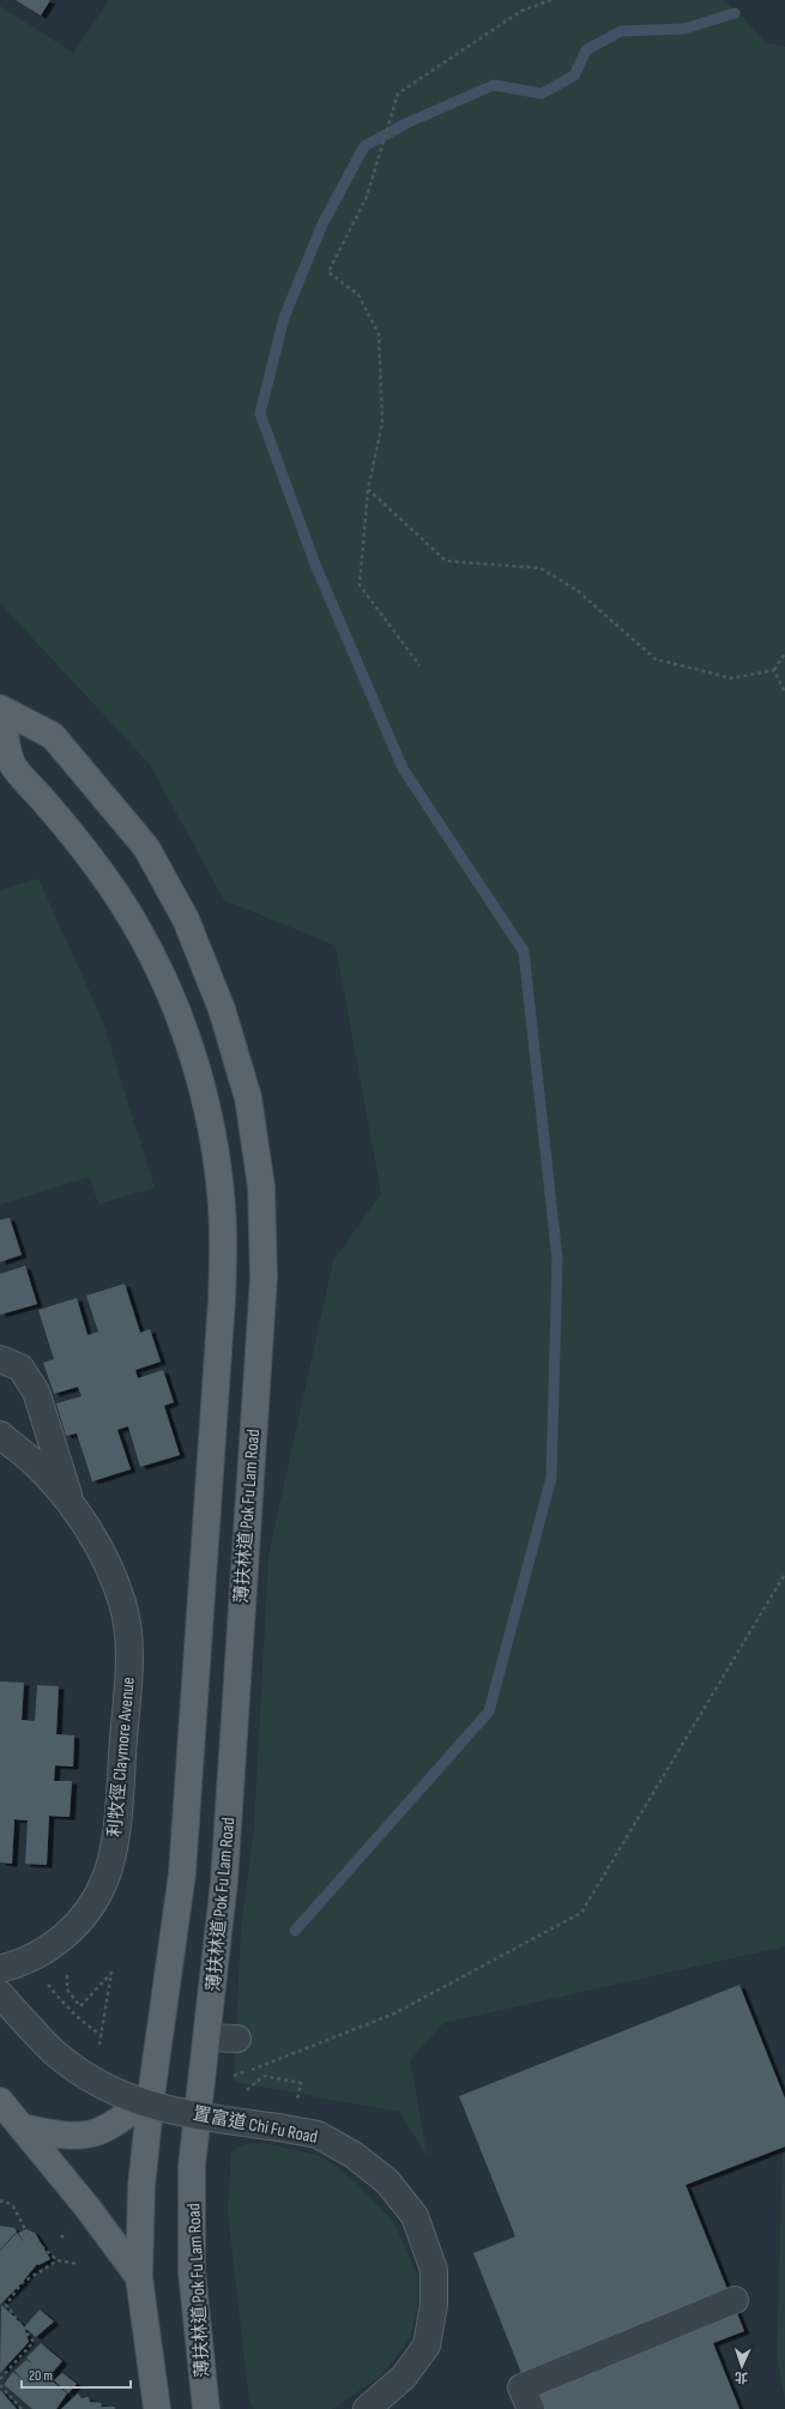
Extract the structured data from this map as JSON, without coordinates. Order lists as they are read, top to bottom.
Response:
{
  "streets": {
    "main road": ["薄扶林道 Pok Fu Lam Road"],
    "street": ["利牧徑 Claymore Avenue", "置富道 Chi Fu Road"]
  },
  "scale_bar": "20 m",
  "north": "bottom"
}
